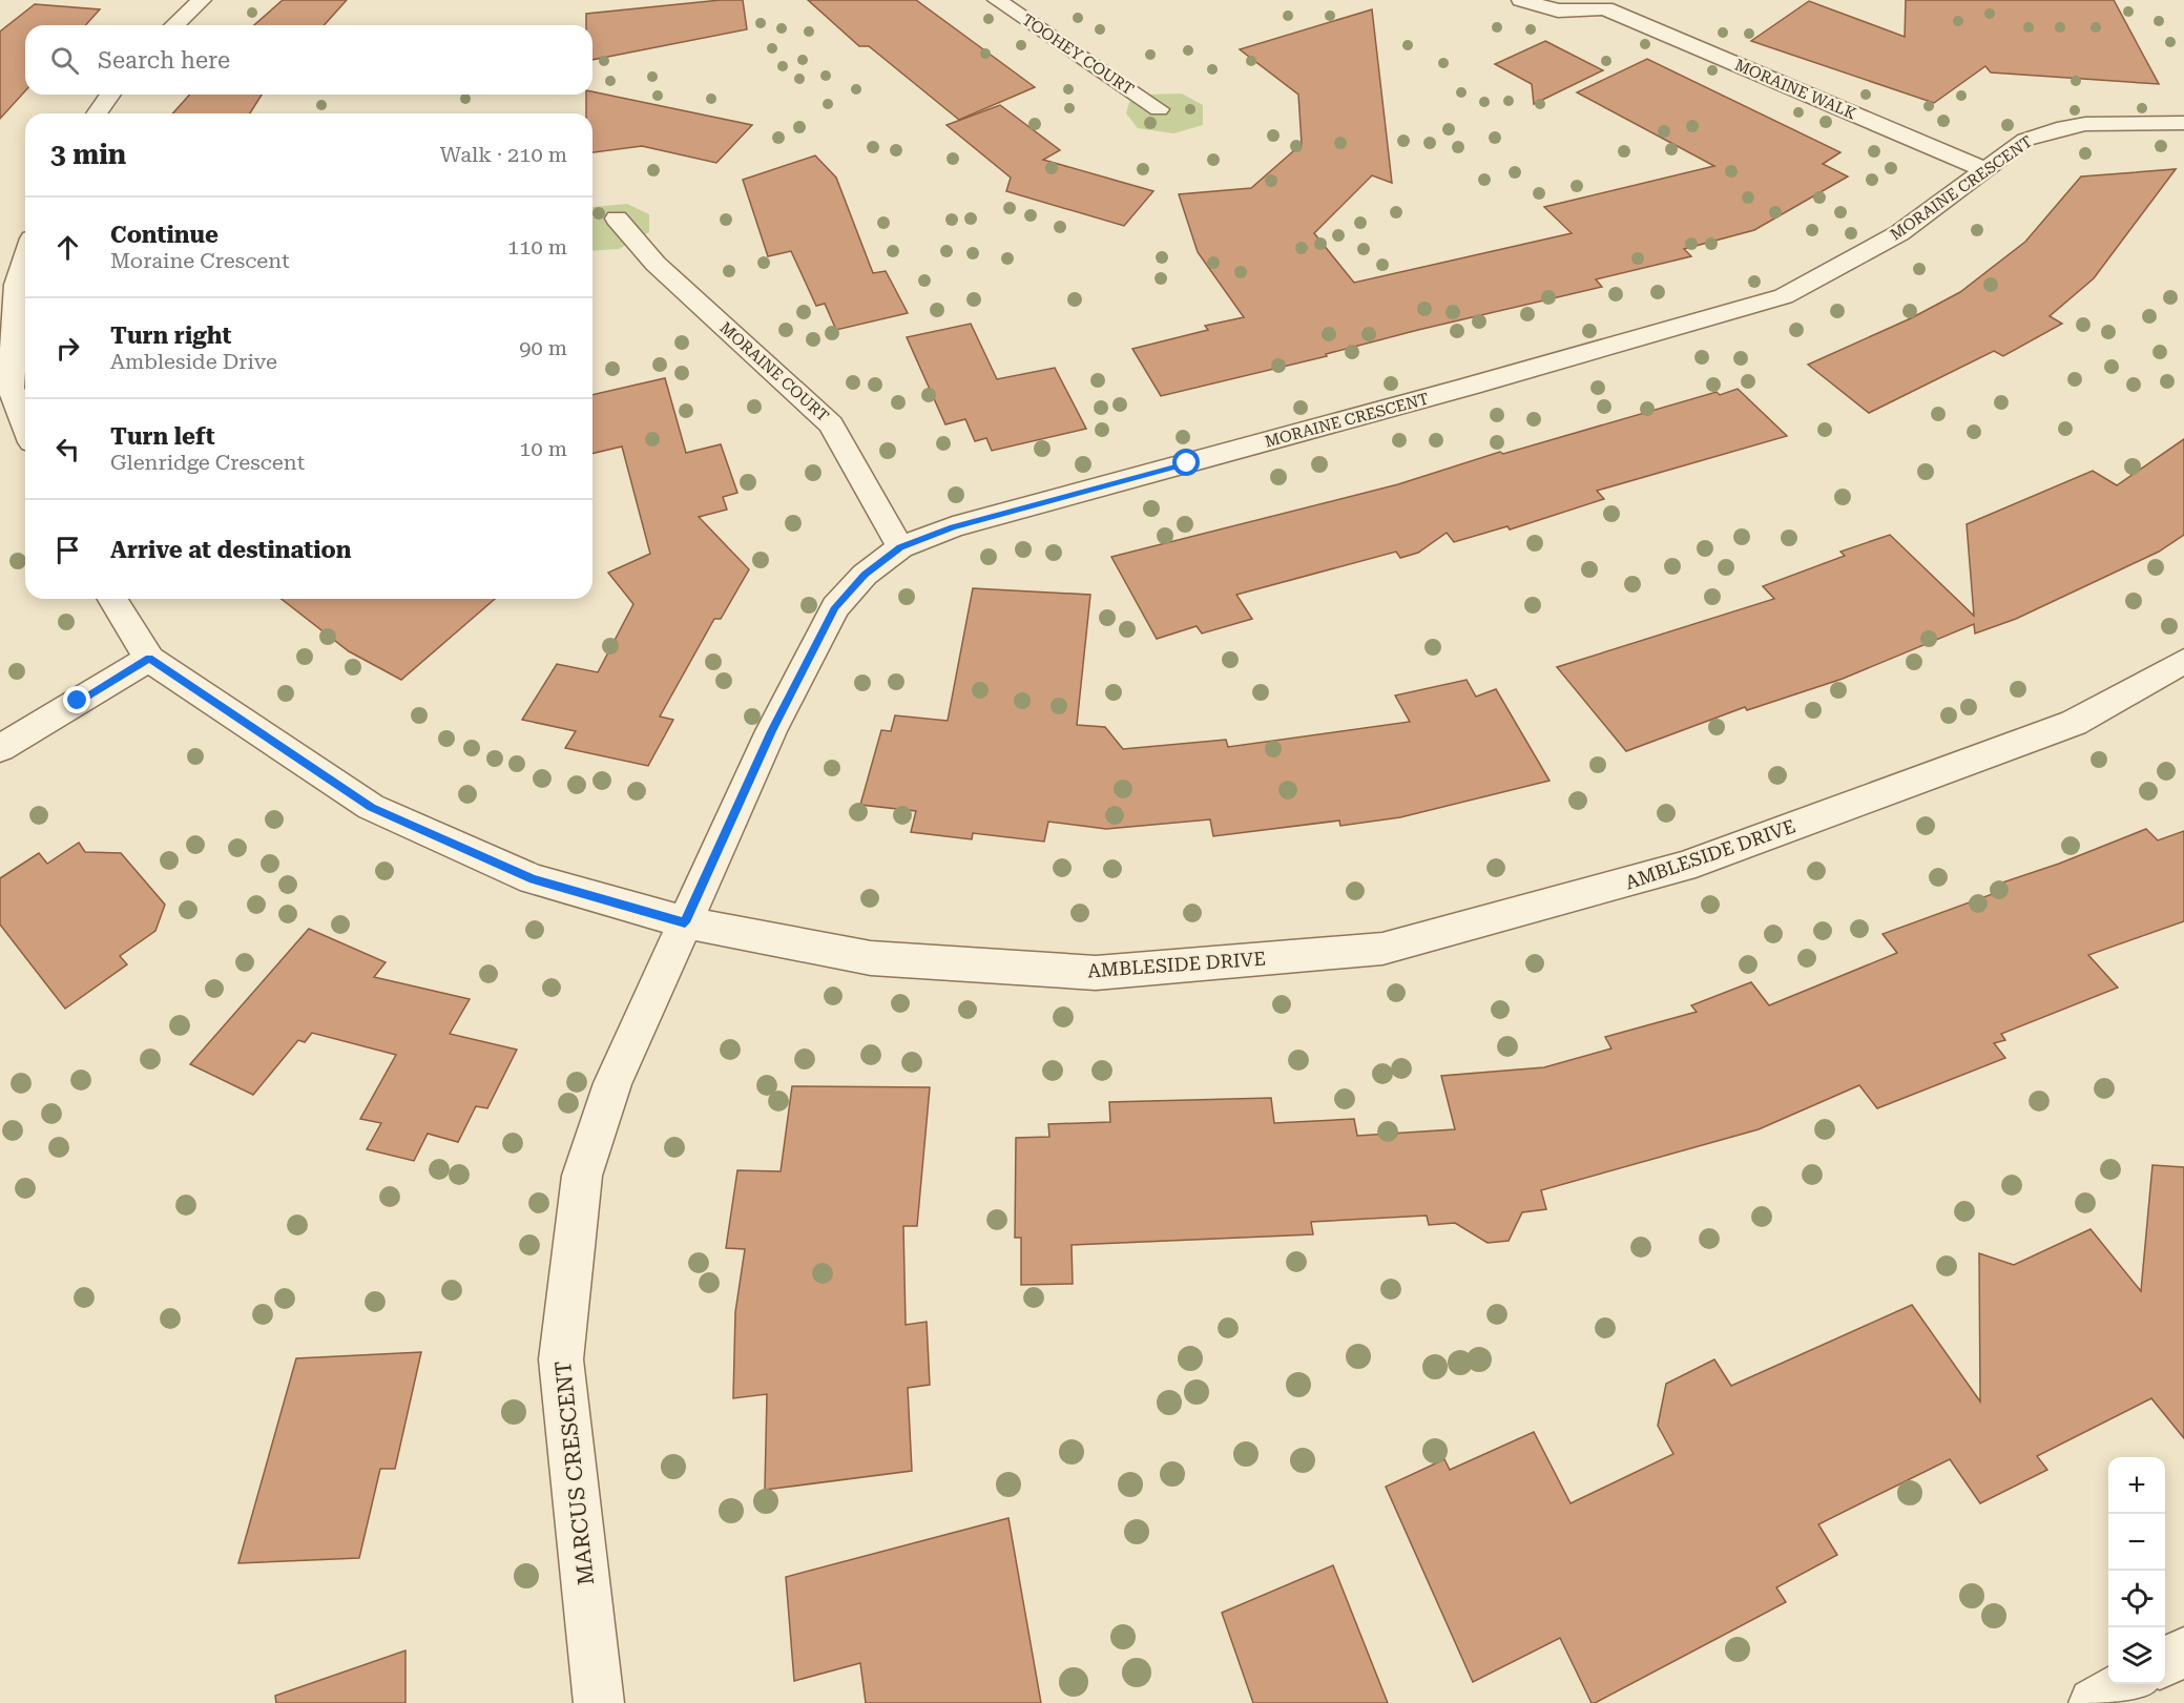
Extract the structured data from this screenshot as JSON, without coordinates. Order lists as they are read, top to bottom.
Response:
{
  "streets": {
    "street": [
      "TOOHEY COURT",
      "MORAINE WALK",
      "MORAINE CRESCENT",
      "MORAINE COURT",
      "AMBLESIDE DRIVE",
      "MARCUS CRESCENT"
    ]
  },
  "crossings": [
    ["MORAINE WALK", "MORAINE CRESCENT"],
    ["MORAINE CRESCENT", "MORAINE COURT"],
    ["MORAINE CRESCENT", "AMBLESIDE DRIVE"],
    ["MORAINE CRESCENT", "MARCUS CRESCENT"],
    ["AMBLESIDE DRIVE", "MARCUS CRESCENT"]
  ],
  "page": {
    "search": "Search here",
    "heading": ["3 min", "Walk · 210 m"],
    "list": [
      ["Continue", "Moraine Crescent", "110 m"],
      ["Turn right", "Ambleside Drive", "90 m"],
      ["Turn left", "Glenridge Crescent", "10 m"],
      "Arrive at destination"
    ],
    "map_buttons": ["+", "−"]
  }
}
